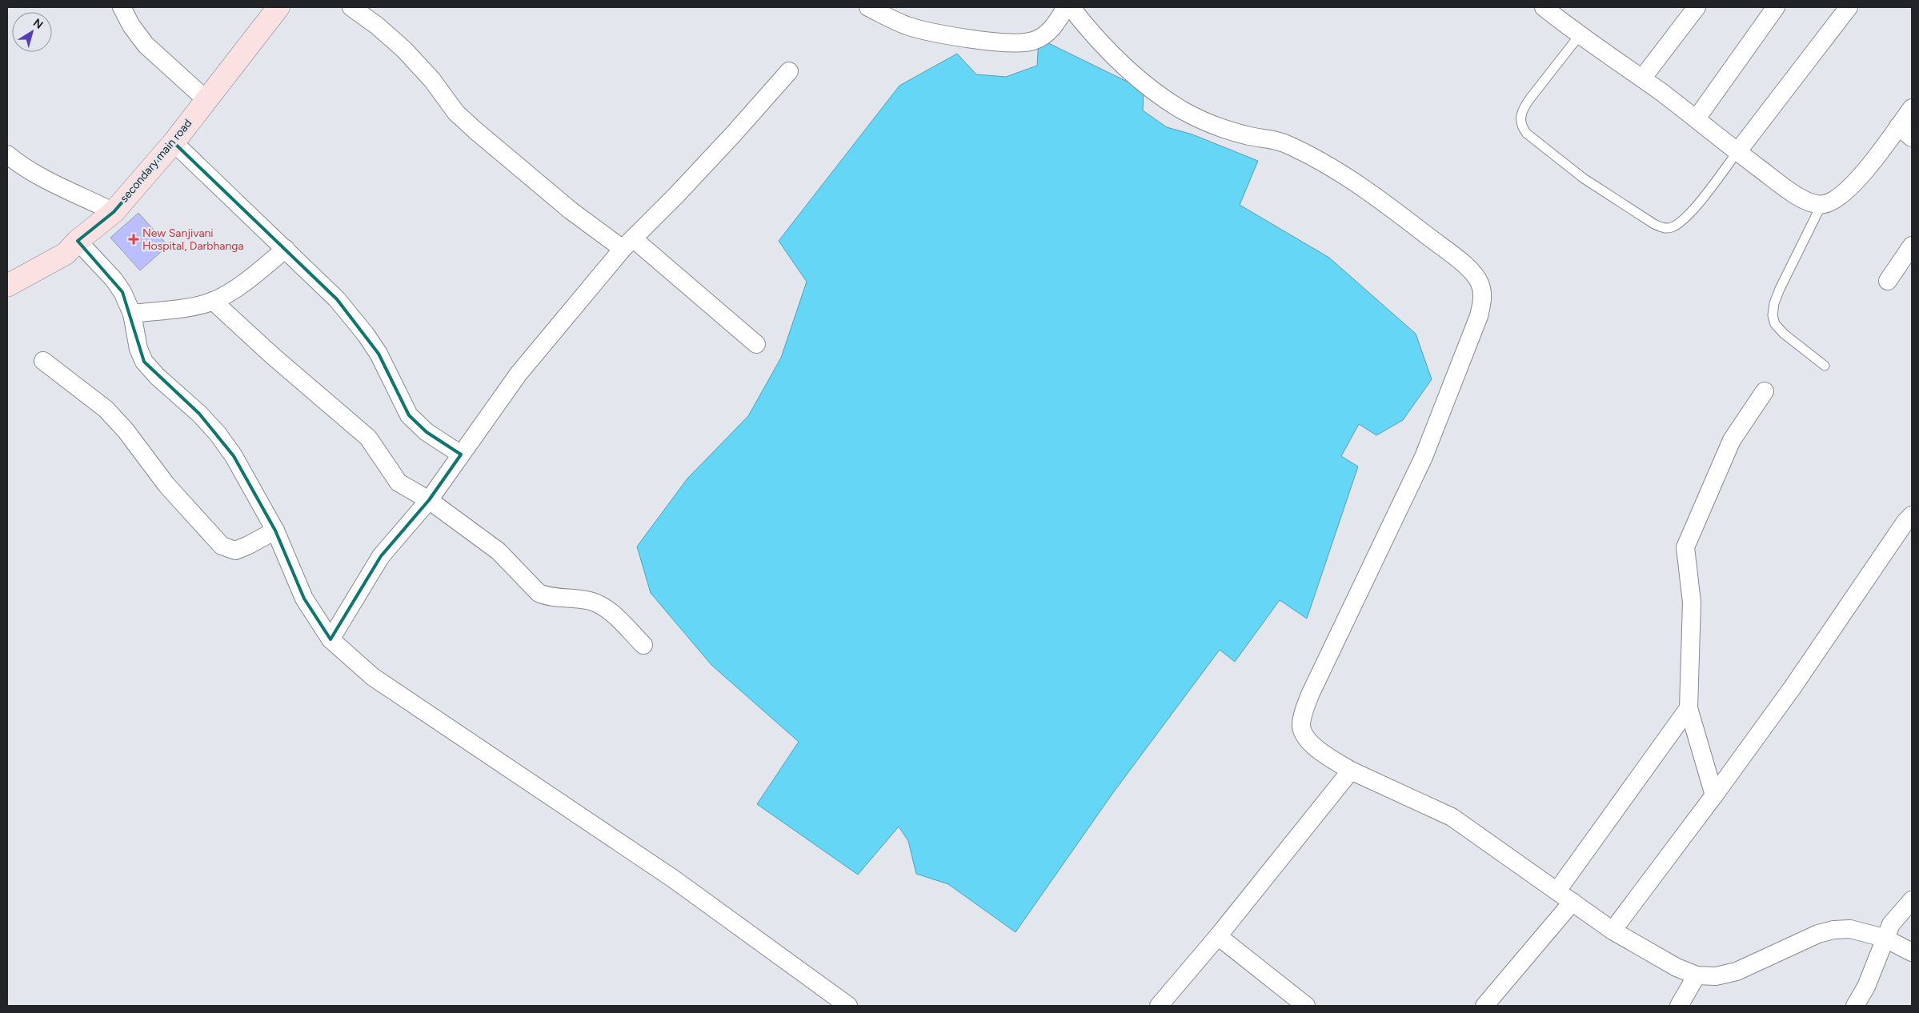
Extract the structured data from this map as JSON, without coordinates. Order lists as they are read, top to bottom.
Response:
{
  "streets": {
    "main road": ["secondary main road"]
  },
  "places": {
    "health": ["New Sanjivani Hospital, Darbhanga"]
  },
  "north": "top right"
}
